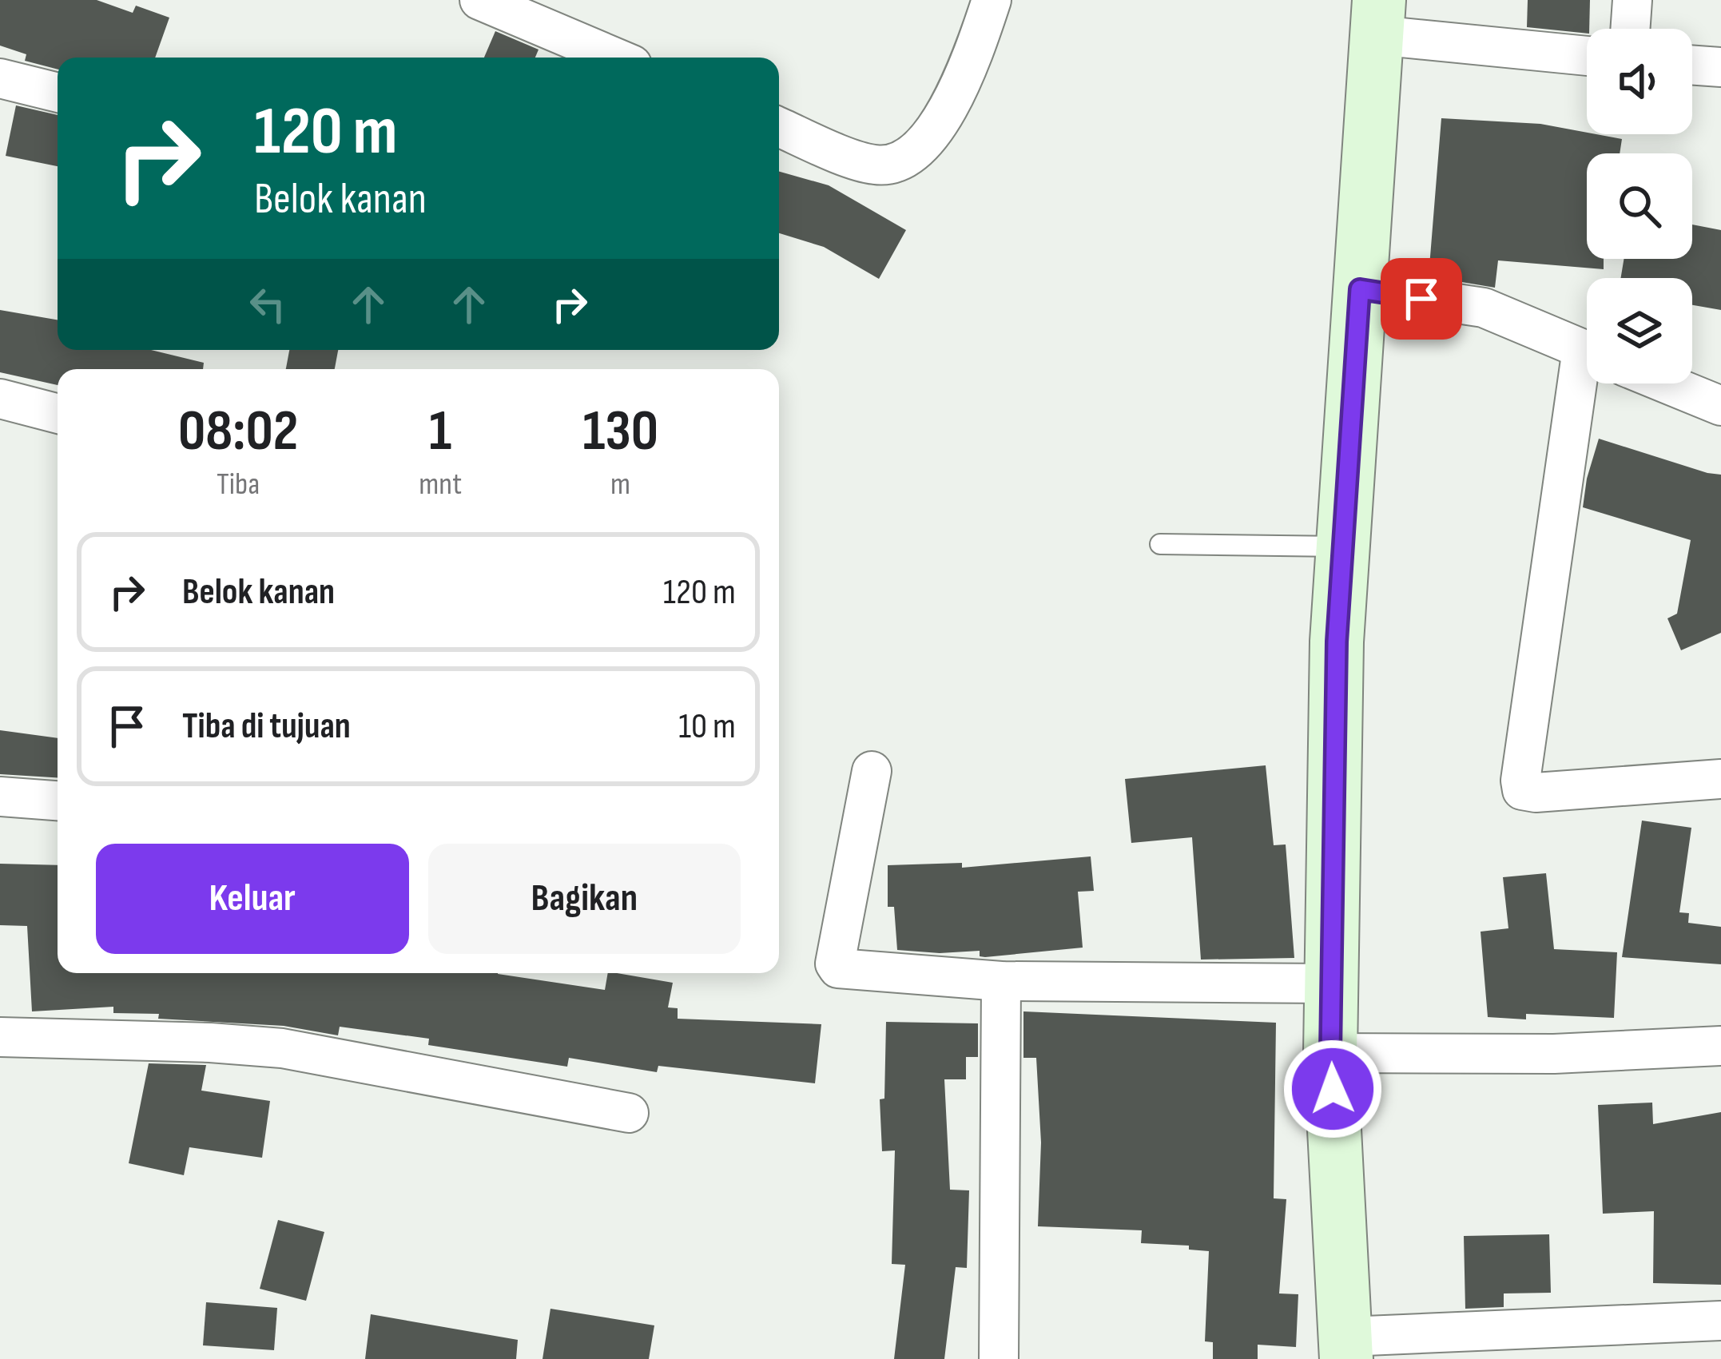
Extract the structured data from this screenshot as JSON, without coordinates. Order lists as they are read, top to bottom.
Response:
{
  "page": {
    "turn": ["120 m", "Belok kanan"],
    "eta": [
      "08:02",
      "Tiba",
      "1",
      "mnt",
      "130",
      "m"
    ],
    "list": [
      {
        "name": "Belok kanan",
        "value": "120 m"
      },
      {
        "name": "Tiba di tujuan",
        "value": "10 m"
      }
    ],
    "buttons": ["Keluar", "Bagikan"]
  }
}
